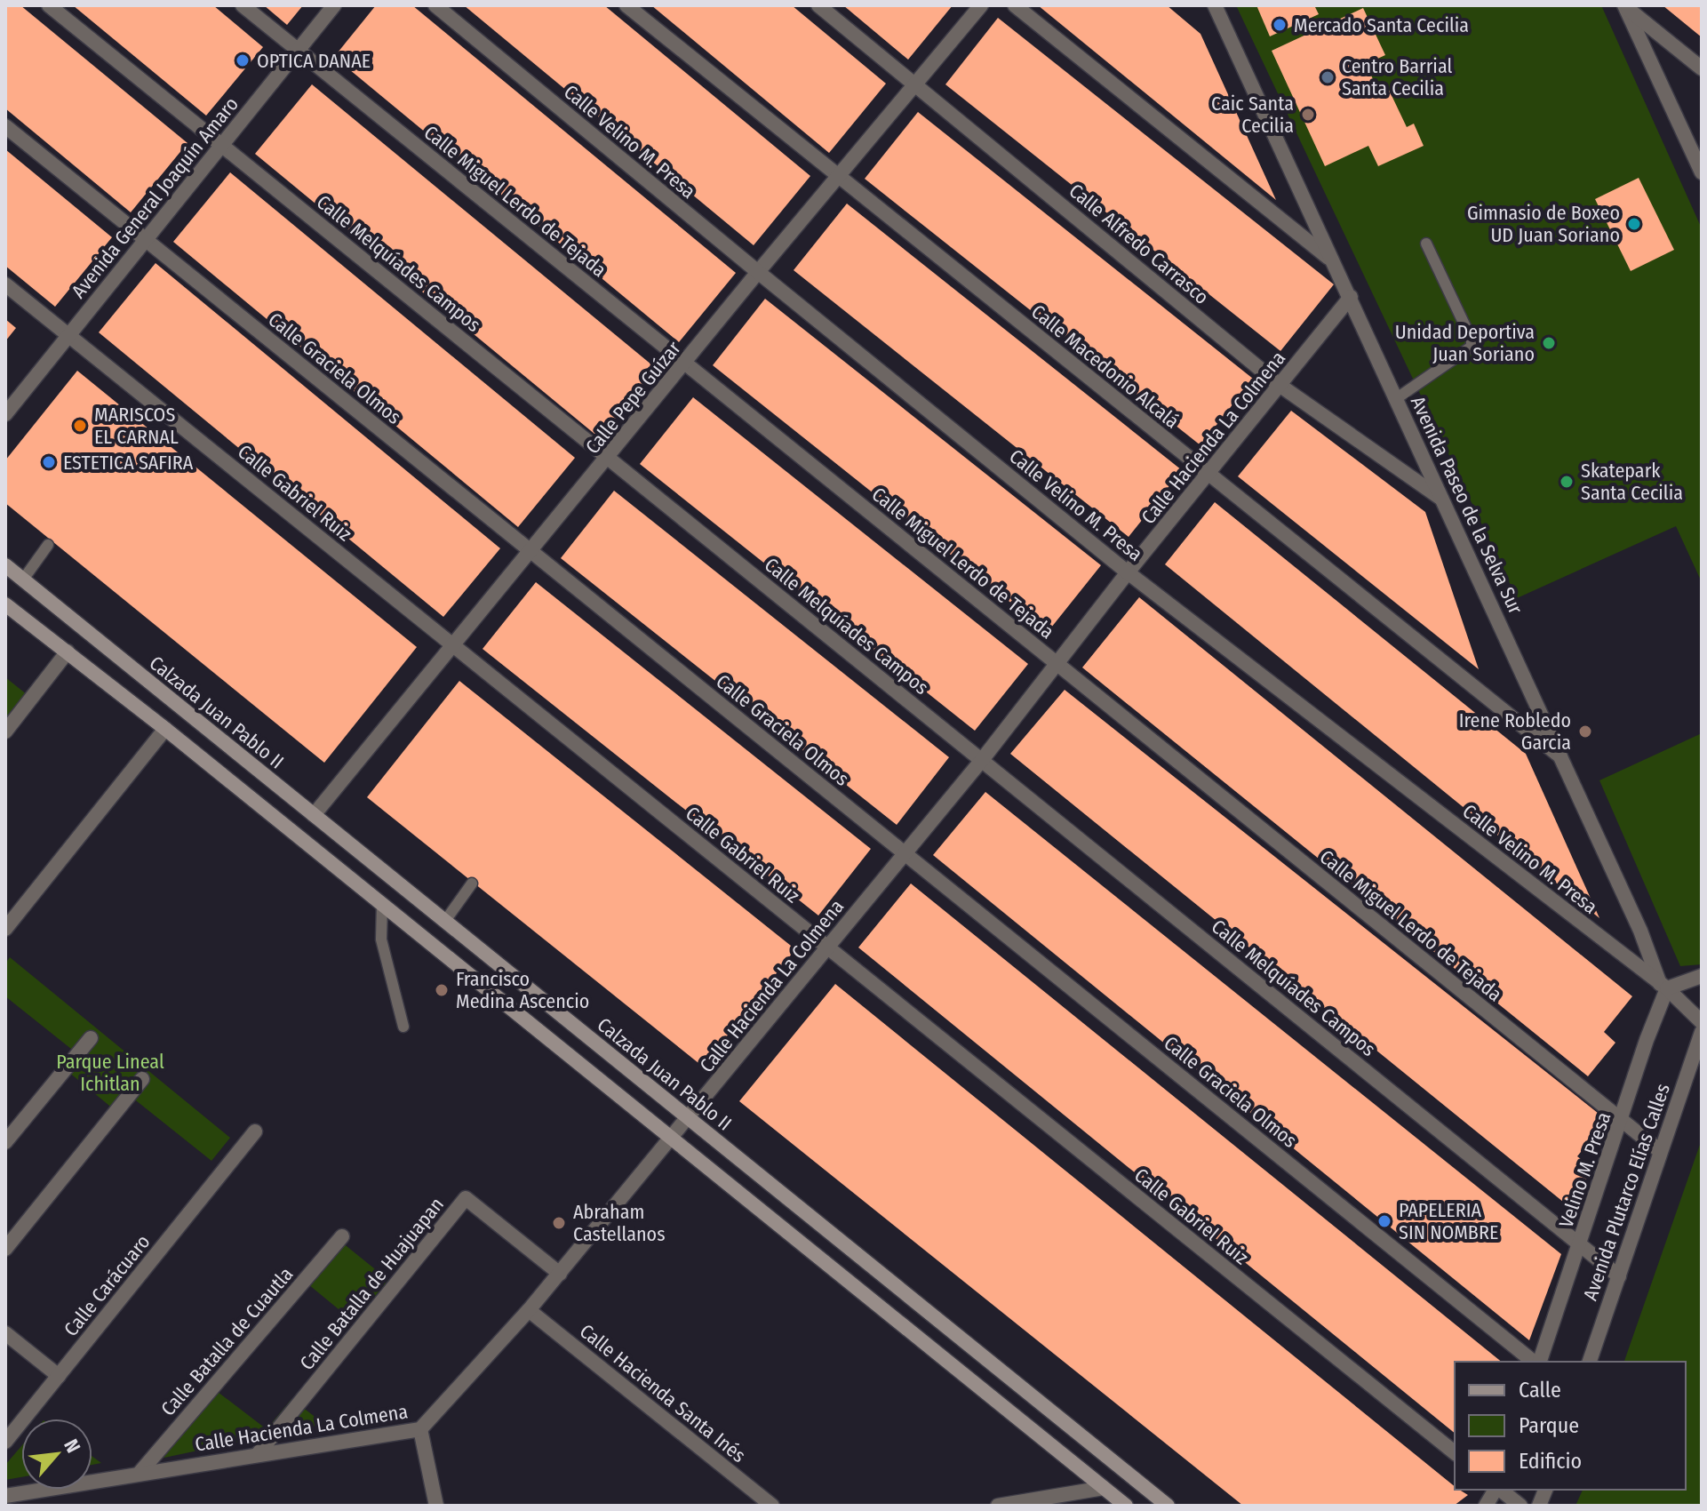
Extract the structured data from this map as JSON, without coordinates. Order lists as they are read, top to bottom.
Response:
{
  "streets": {
    "main road": ["Calzada Juan Pablo II"],
    "street": [
      "Calle Velino M. Presa",
      "Avenida General Joaquín Amaro",
      "Calle Miguel Lerdo de Tejada",
      "Calle Alfredo Carrasco",
      "Calle Melquíades Campos",
      "Calle Macedonio Alcalá",
      "Calle Graciela Olmos",
      "Calle Pepe Guízar",
      "Calle Hacienda La Colmena",
      "Calle Gabriel Ruiz",
      "Avenida Paseo de la Selva Sur",
      "Velino M. Presa",
      "Avenida Plutarco Elías Calles",
      "Calle Batalla de Huajuapan",
      "Calle Carácuaro",
      "Calle Batalla de Cuautla",
      "Calle Hacienda Santa Inés"
    ]
  },
  "crossings": [
    ["Calle Velino M. Presa", "Calle Pepe Guízar"],
    ["Calle Velino M. Presa", "Calle Hacienda La Colmena"],
    ["Calle Velino M. Presa", "Avenida Paseo de la Selva Sur"],
    ["Calle Velino M. Presa", "Velino M. Presa"],
    ["Avenida General Joaquín Amaro", "Calle Miguel Lerdo de Tejada"],
    ["Avenida General Joaquín Amaro", "Calle Melquíades Campos"],
    ["Avenida General Joaquín Amaro", "Calle Graciela Olmos"],
    ["Avenida General Joaquín Amaro", "Calle Gabriel Ruiz"],
    ["Calle Miguel Lerdo de Tejada", "Calle Pepe Guízar"],
    ["Calle Miguel Lerdo de Tejada", "Calle Hacienda La Colmena"],
    ["Calle Miguel Lerdo de Tejada", "Velino M. Presa"],
    ["Calle Miguel Lerdo de Tejada", "Avenida Plutarco Elías Calles"],
    ["Calle Alfredo Carrasco", "Calle Pepe Guízar"],
    ["Calle Alfredo Carrasco", "Calle Hacienda La Colmena"],
    ["Calle Alfredo Carrasco", "Avenida Paseo de la Selva Sur"],
    ["Calle Melquíades Campos", "Calle Pepe Guízar"],
    ["Calle Melquíades Campos", "Calle Hacienda La Colmena"],
    ["Calle Melquíades Campos", "Velino M. Presa"],
    ["Calle Melquíades Campos", "Avenida Plutarco Elías Calles"],
    ["Calle Macedonio Alcalá", "Calle Pepe Guízar"],
    ["Calle Macedonio Alcalá", "Calle Hacienda La Colmena"],
    ["Calle Macedonio Alcalá", "Avenida Paseo de la Selva Sur"],
    ["Calle Graciela Olmos", "Calle Pepe Guízar"],
    ["Calle Graciela Olmos", "Calle Hacienda La Colmena"],
    ["Calle Pepe Guízar", "Calle Gabriel Ruiz"],
    ["Calle Pepe Guízar", "Calzada Juan Pablo II"],
    ["Calle Hacienda La Colmena", "Calle Gabriel Ruiz"],
    ["Calle Hacienda La Colmena", "Avenida Paseo de la Selva Sur"],
    ["Calle Hacienda La Colmena", "Calzada Juan Pablo II"],
    ["Calle Hacienda La Colmena", "Calle Batalla de Huajuapan"],
    ["Calle Hacienda La Colmena", "Calle Batalla de Cuautla"],
    ["Calle Hacienda La Colmena", "Calle Hacienda Santa Inés"],
    ["Avenida Paseo de la Selva Sur", "Velino M. Presa"]
  ],
  "parks": ["Parque Lineal Ichitlan"],
  "places": [
    "Mercado Santa Cecilia",
    "OPTICA DANAE",
    "Centro Barrial Santa Cecilia",
    "Caic Santa Cecilia",
    "Gimnasio de Boxeo UD Juan Soriano",
    "Unidad Deportiva Juan Soriano",
    "MARISCOS EL CARNAL",
    "ESTETICA SAFIRA",
    "Skatepark Santa Cecilia",
    "Irene Robledo Garcia",
    "Francisco Medina Ascencio",
    "PAPELERIA SIN NOMBRE",
    "Abraham Castellanos"
  ],
  "legend": ["Calle", "Parque", "Edificio"],
  "north": "top right"
}
